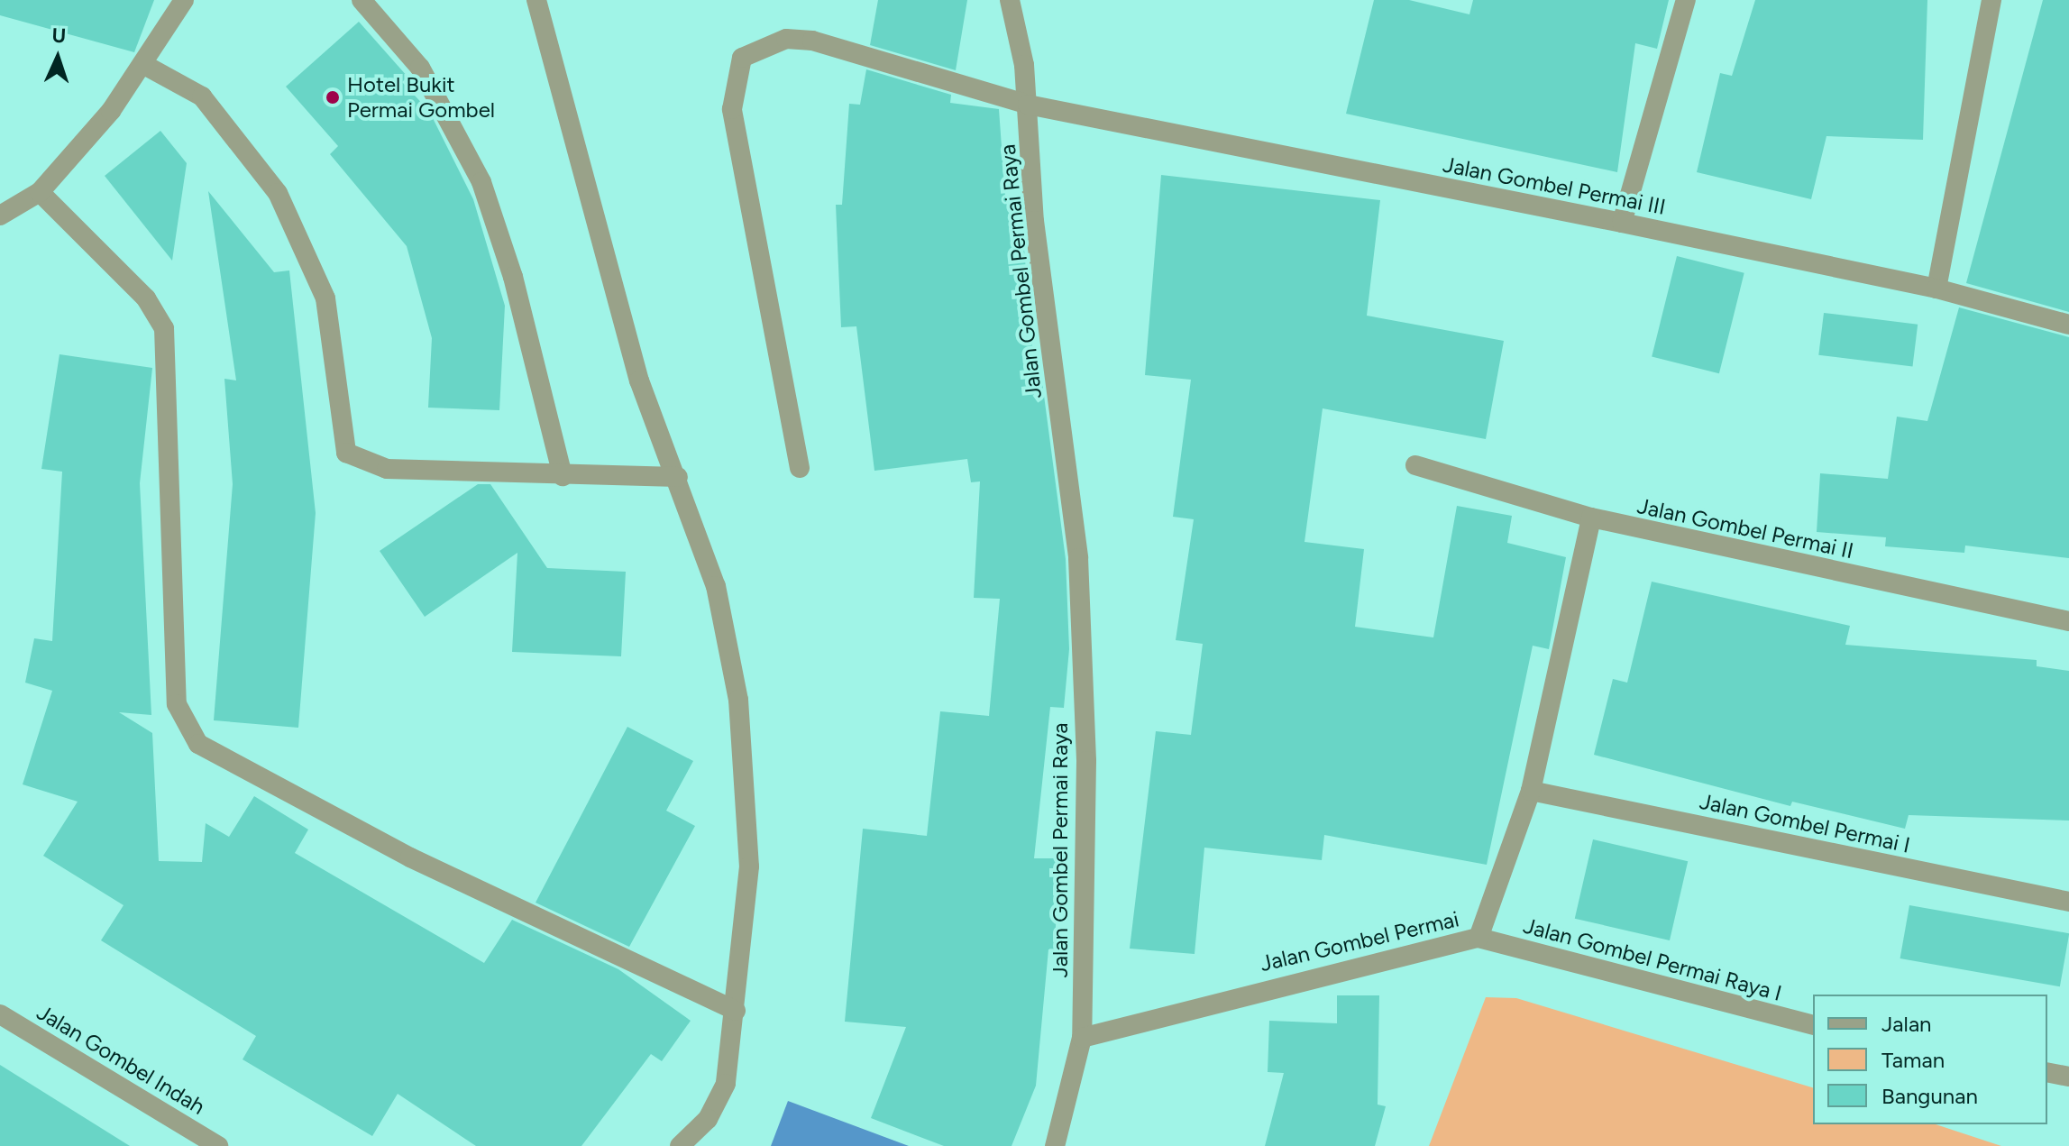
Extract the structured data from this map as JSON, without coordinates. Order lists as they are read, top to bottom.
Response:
{
  "streets": {
    "street": [
      "Jalan Gombel Permai III",
      "Jalan Gombel Permai Raya",
      "Jalan Gombel Permai II",
      "Jalan Gombel Permai I",
      "Jalan Gombel Permai",
      "Jalan Gombel Permai Raya I",
      "Jalan Gombel Indah"
    ]
  },
  "crossings": [
    ["Jalan Gombel Permai III", "Jalan Gombel Permai Raya"],
    ["Jalan Gombel Permai Raya", "Jalan Gombel Permai"],
    ["Jalan Gombel Permai II", "Jalan Gombel Permai"],
    ["Jalan Gombel Permai I", "Jalan Gombel Permai"],
    ["Jalan Gombel Permai", "Jalan Gombel Permai Raya I"]
  ],
  "places": ["Hotel Bukit Permai Gombel"],
  "legend": ["Jalan", "Taman", "Bangunan"],
  "north": "top"
}
